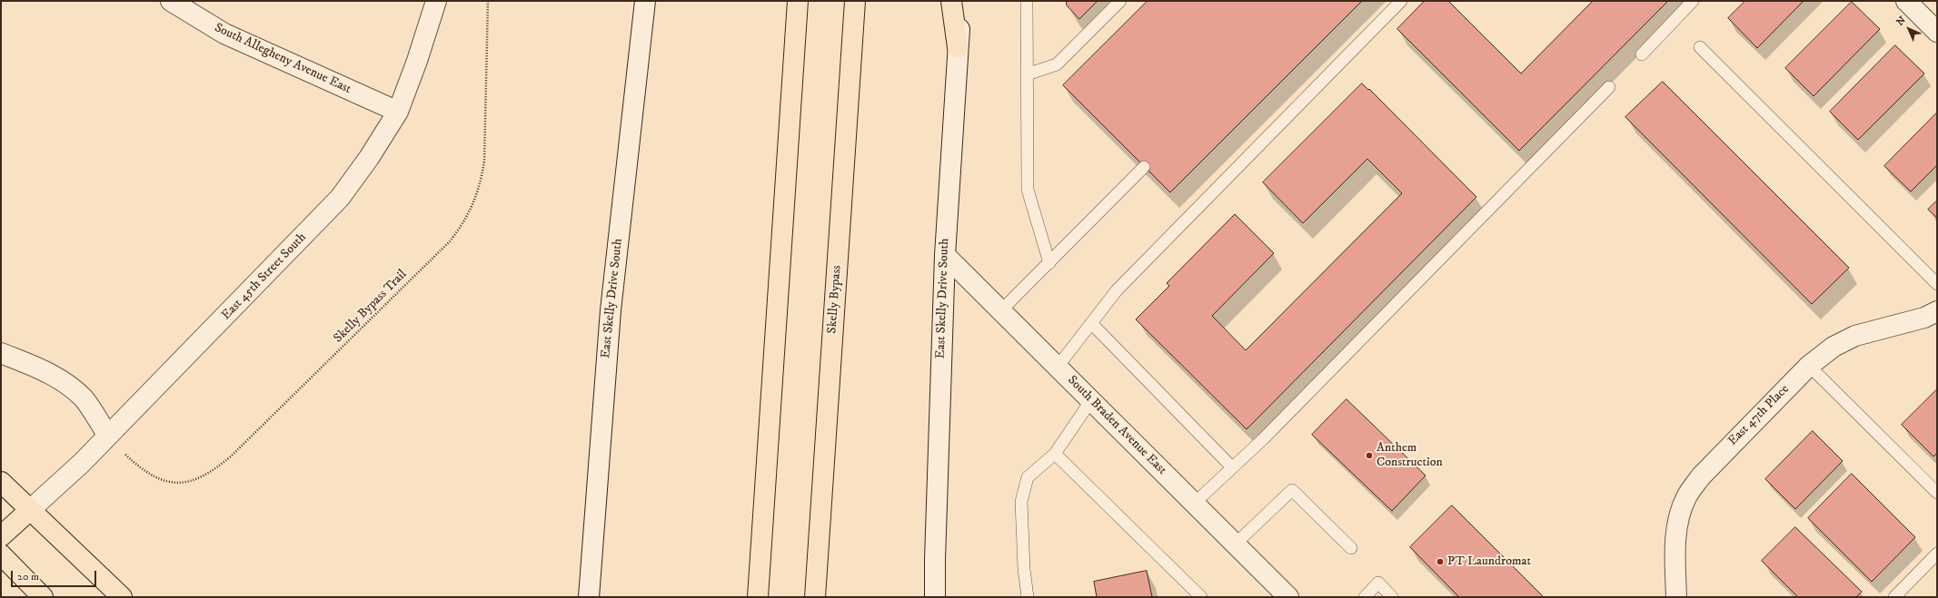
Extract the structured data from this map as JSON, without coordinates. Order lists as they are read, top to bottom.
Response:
{
  "streets": {
    "main road": ["Skelly Bypass"],
    "street": [
      "South Allegheny Avenue East",
      "East 45th Street South",
      "East Skelly Drive South",
      "East 47th Place",
      "South Braden Avenue East"
    ],
    "path": ["Skelly Bypass Trail"]
  },
  "crossings": [
    ["South Allegheny Avenue East", "East 45th Street South"],
    ["East 45th Street South", "Skelly Bypass Trail"],
    ["East Skelly Drive South", "South Braden Avenue East"]
  ],
  "places": ["Anthem Construction", "PT Laundromat"],
  "scale_bar": "20 m",
  "north": "top left"
}
